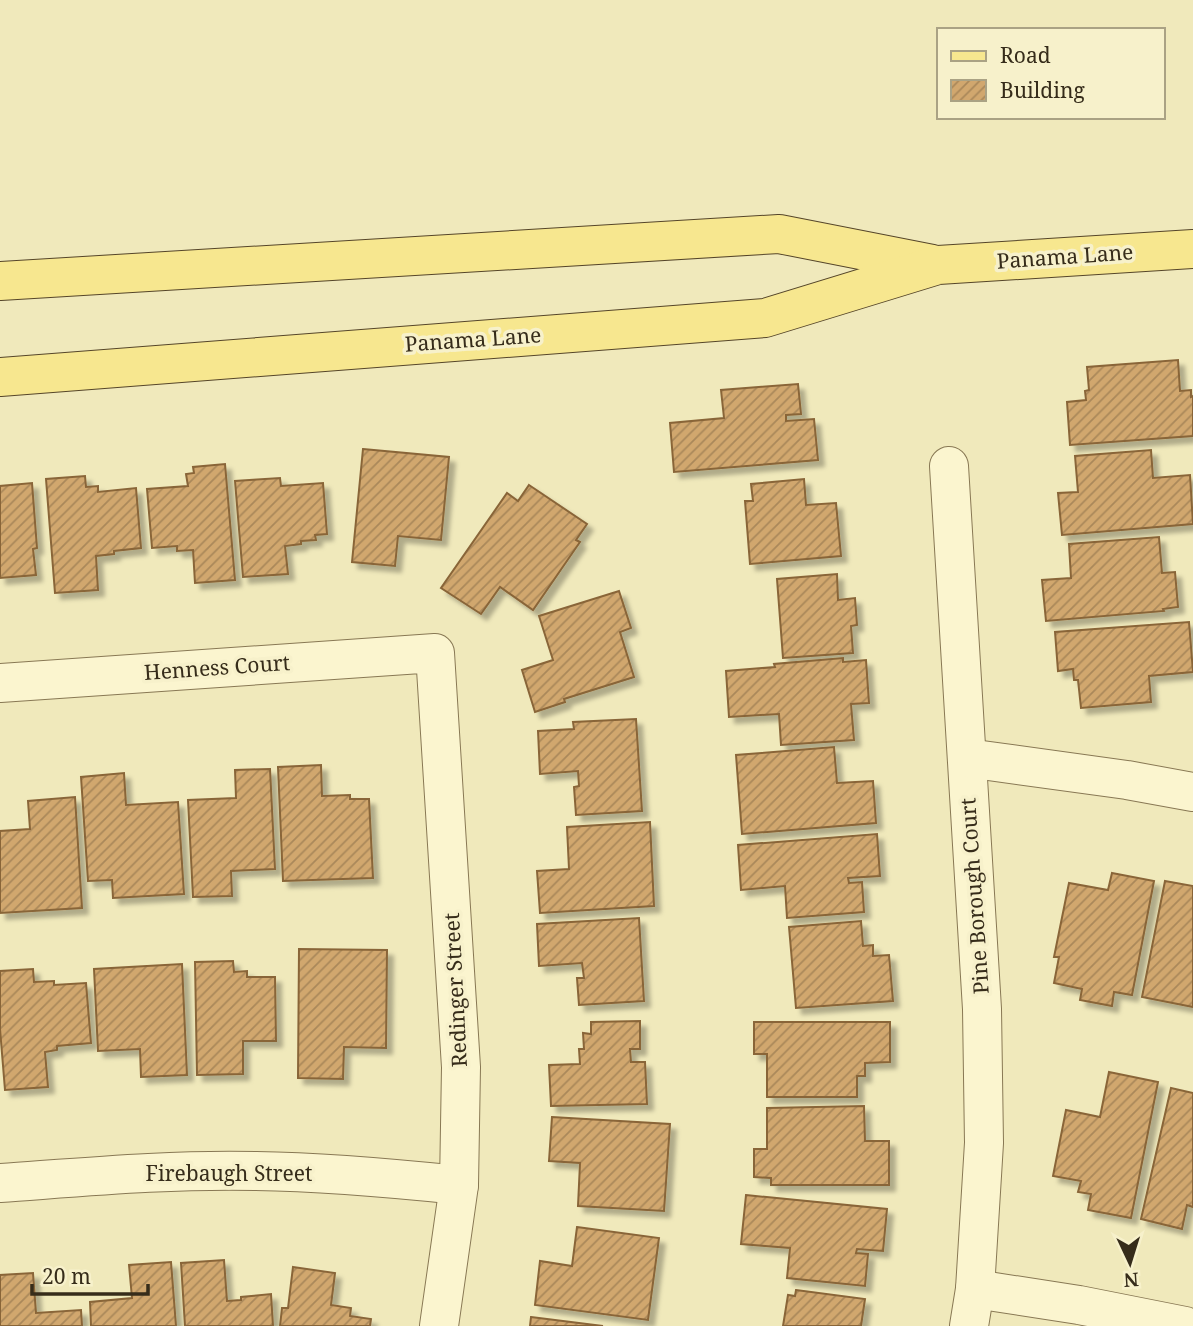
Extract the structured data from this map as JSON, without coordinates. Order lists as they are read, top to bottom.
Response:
{
  "streets": {
    "main road": ["Panama Lane"],
    "street": [
      "Henness Court",
      "Pine Borough Court",
      "Redinger Street",
      "Firebaugh Street"
    ]
  },
  "crossings": [
    ["Henness Court", "Redinger Street"],
    ["Redinger Street", "Firebaugh Street"]
  ],
  "legend": ["Road", "Building"],
  "scale_bar": "20 m",
  "north": "bottom"
}
